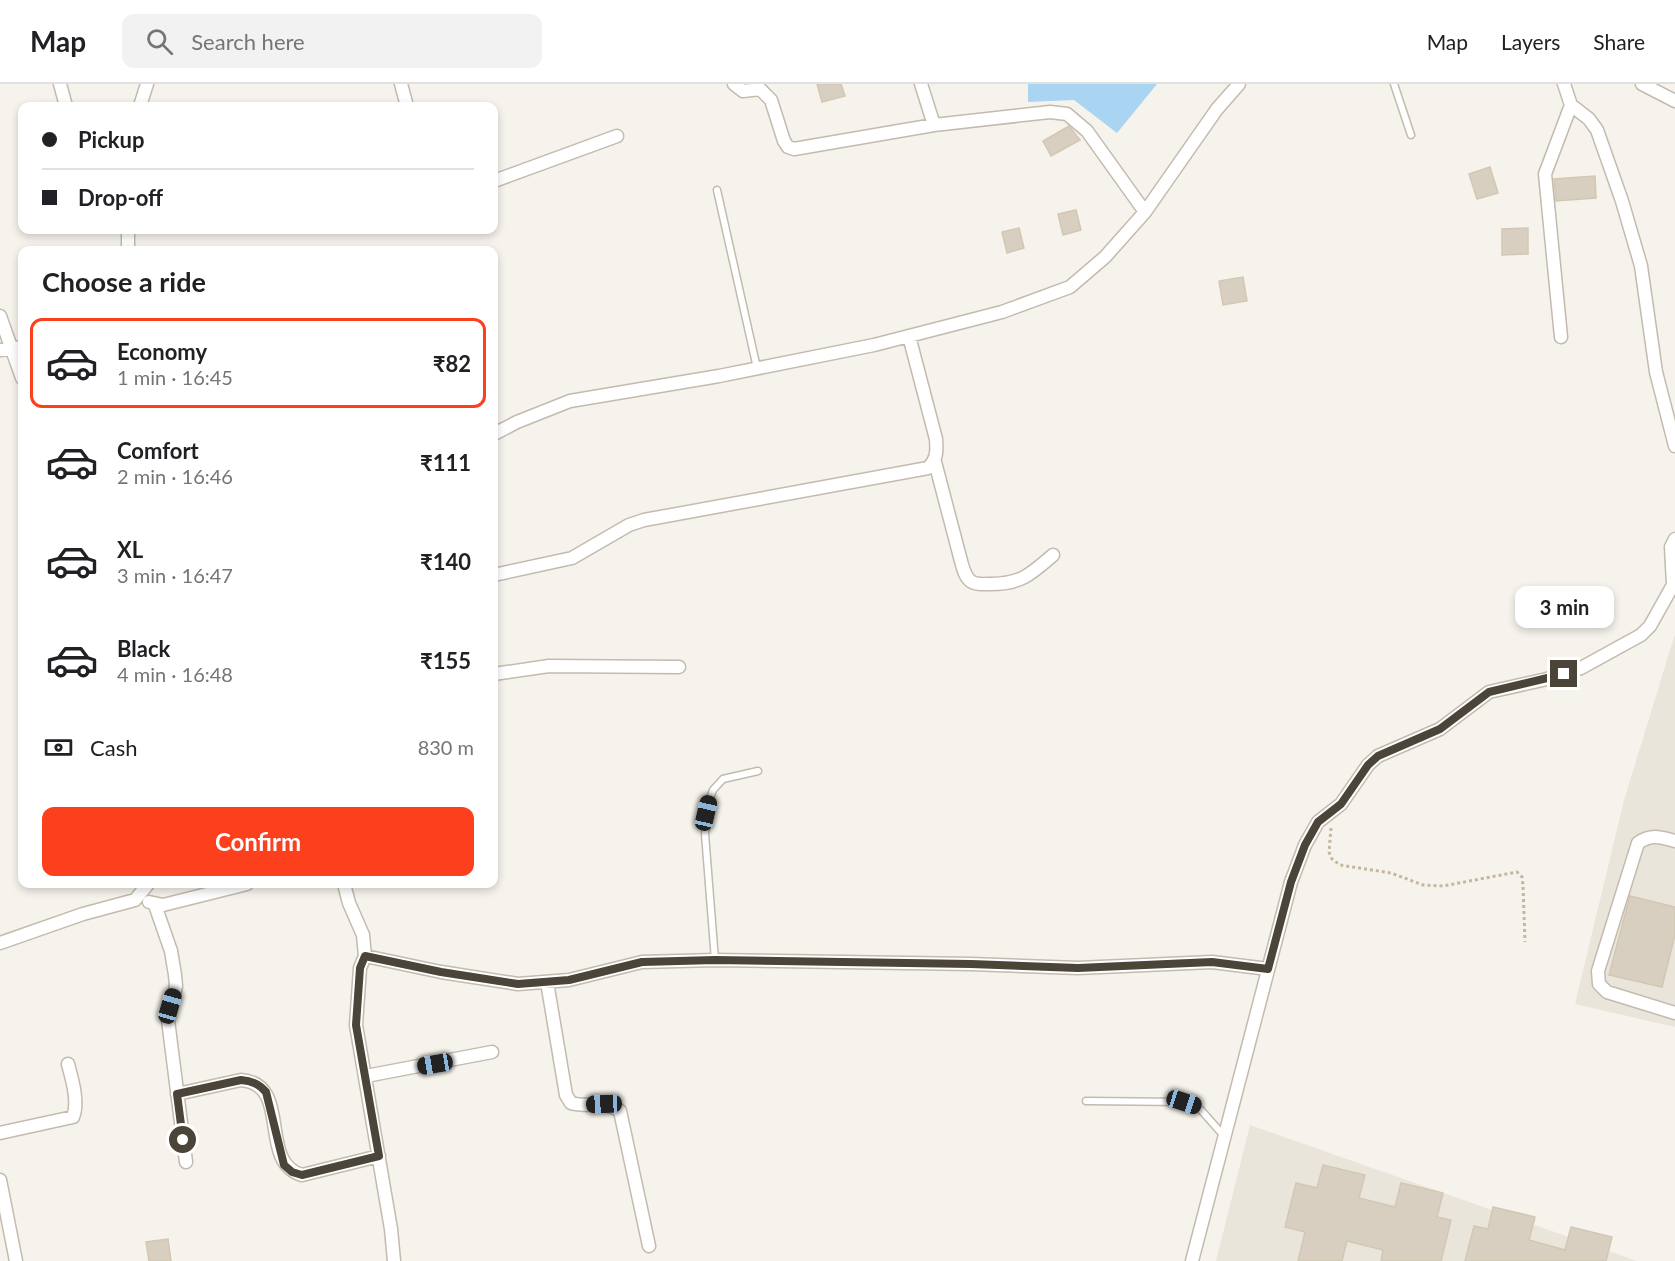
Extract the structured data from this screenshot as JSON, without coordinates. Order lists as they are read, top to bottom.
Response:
{
  "page": {
    "header": "Map",
    "search": "Search here",
    "nav": ["Map", "Layers", "Share"],
    "banner": ["Pickup", "Drop-off"],
    "heading": "Choose a ride",
    "list": [
      {
        "name": "Economy",
        "note": "1 min · 16:45",
        "value": "₹82"
      },
      {
        "name": "Comfort",
        "note": "2 min · 16:46",
        "value": "₹111"
      },
      {
        "name": "XL",
        "note": "3 min · 16:47",
        "value": "₹140"
      },
      {
        "name": "Black",
        "note": "4 min · 16:48",
        "value": "₹155"
      }
    ],
    "bubble": "3 min",
    "pay": ["Cash", "830 m"],
    "buttons": "Confirm"
  }
}
